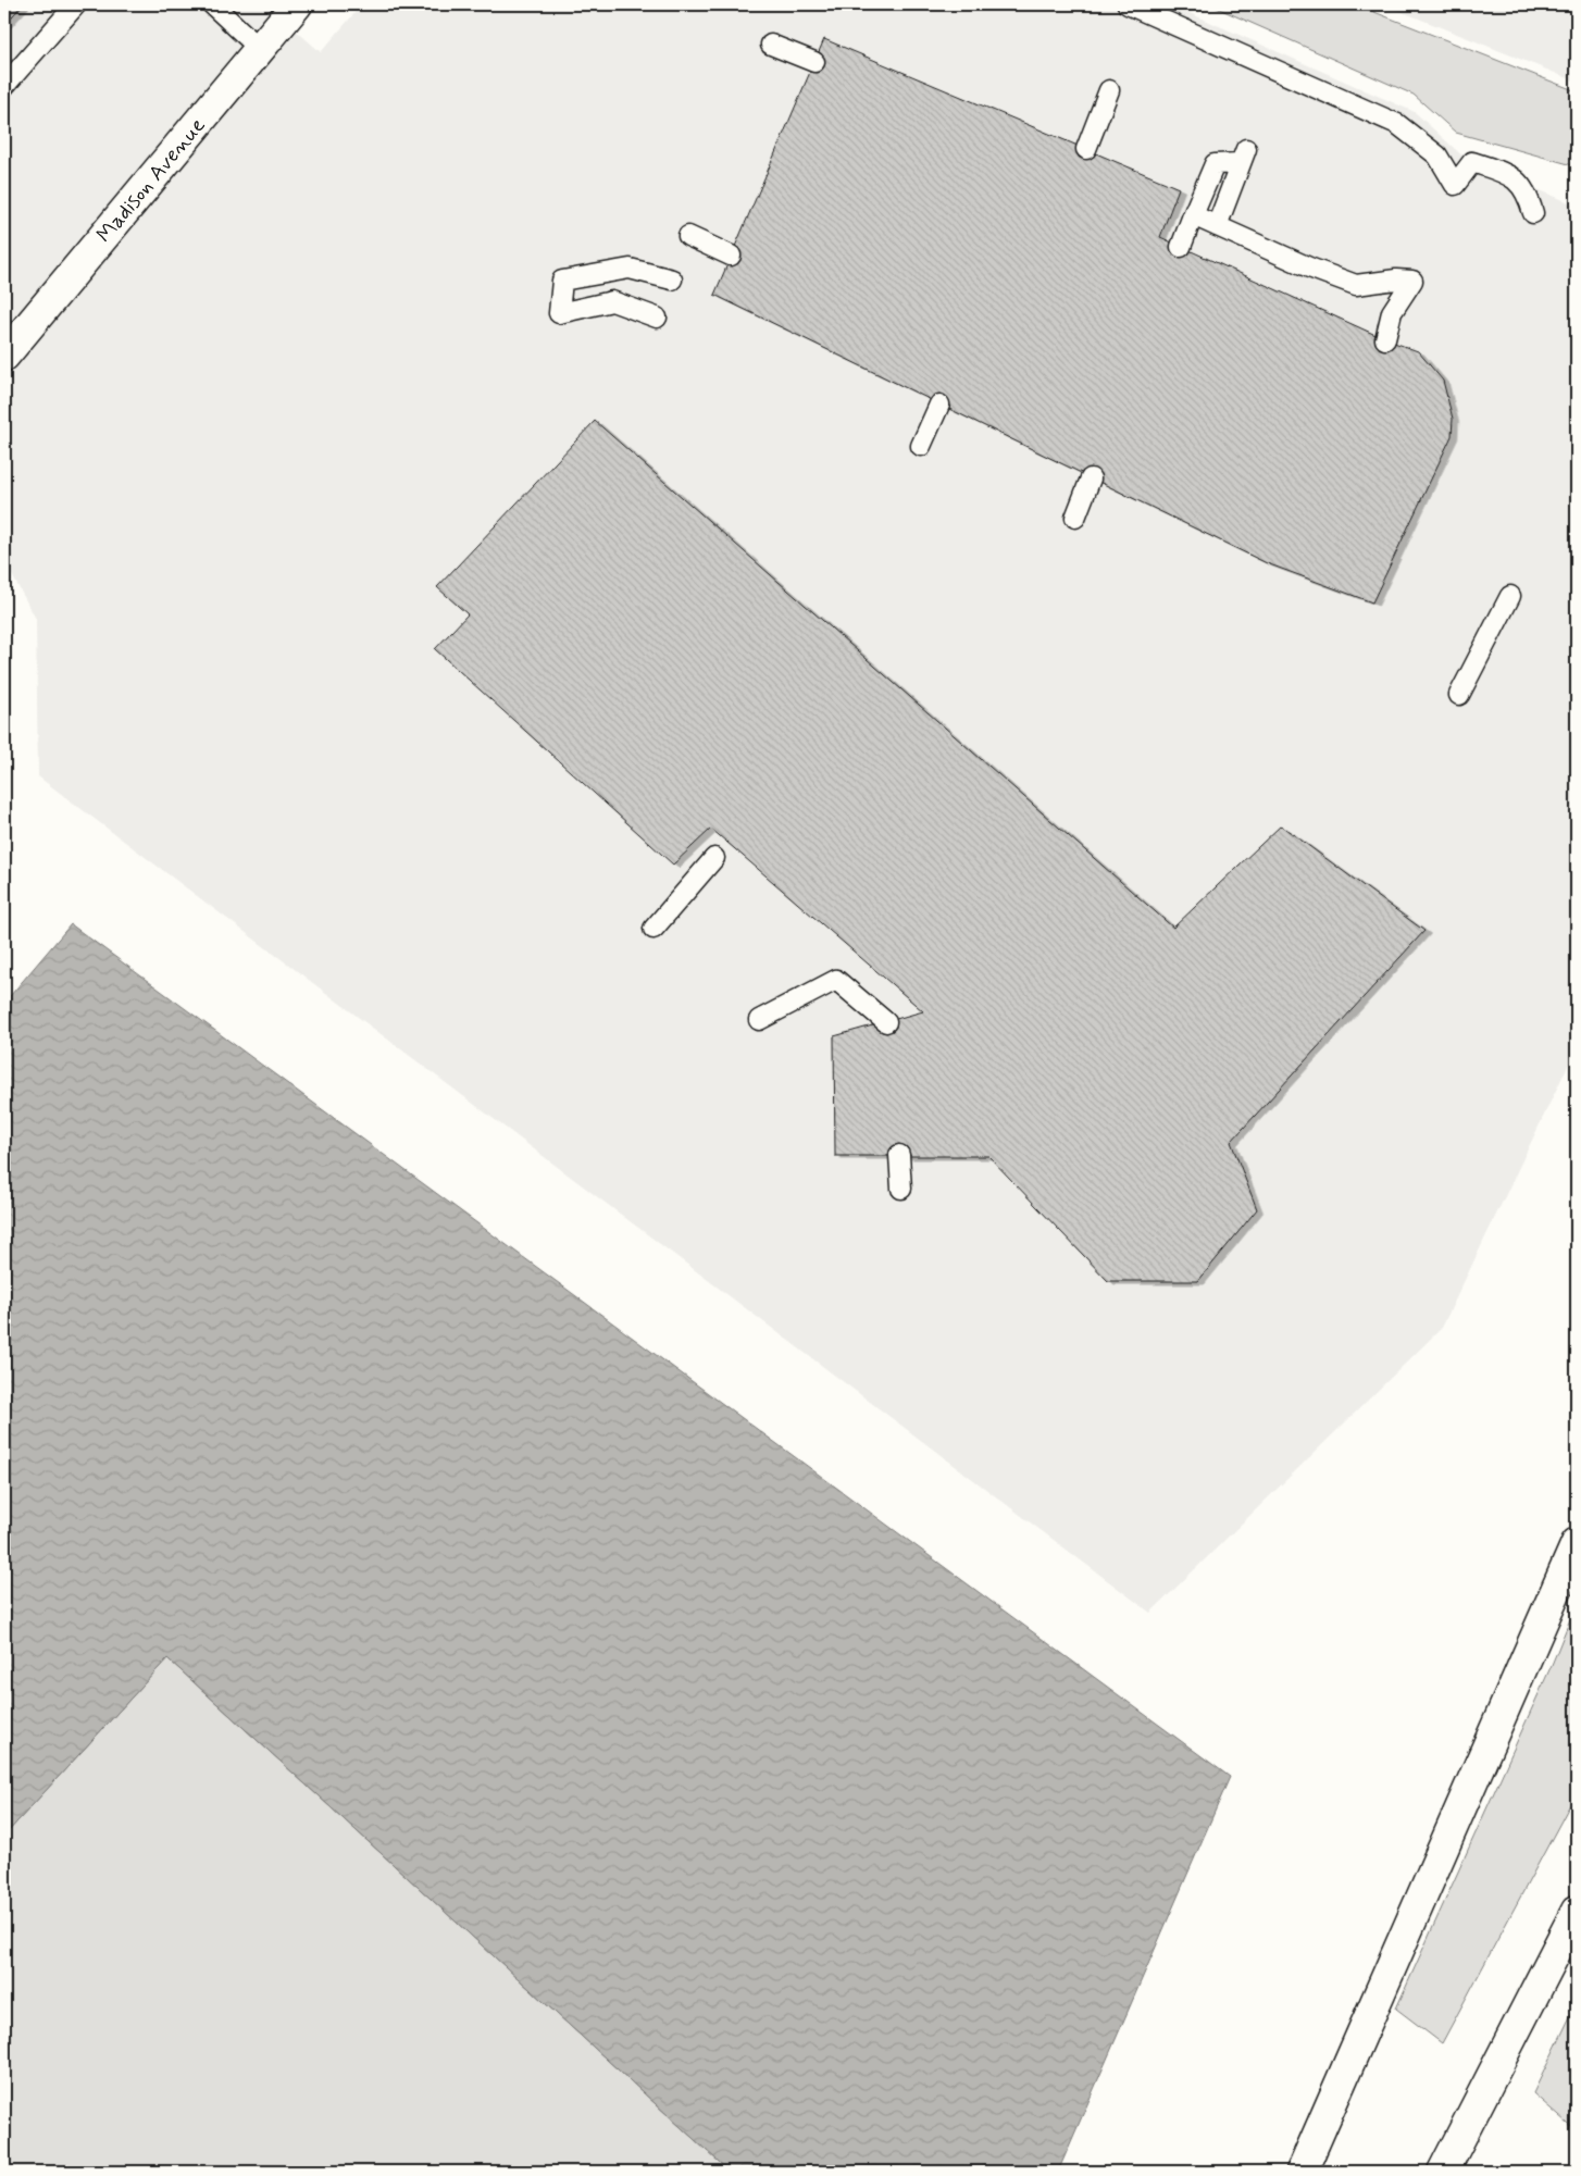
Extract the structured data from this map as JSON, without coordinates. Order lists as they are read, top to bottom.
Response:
{
  "streets": {
    "main road": ["Madison Avenue"]
  }
}
